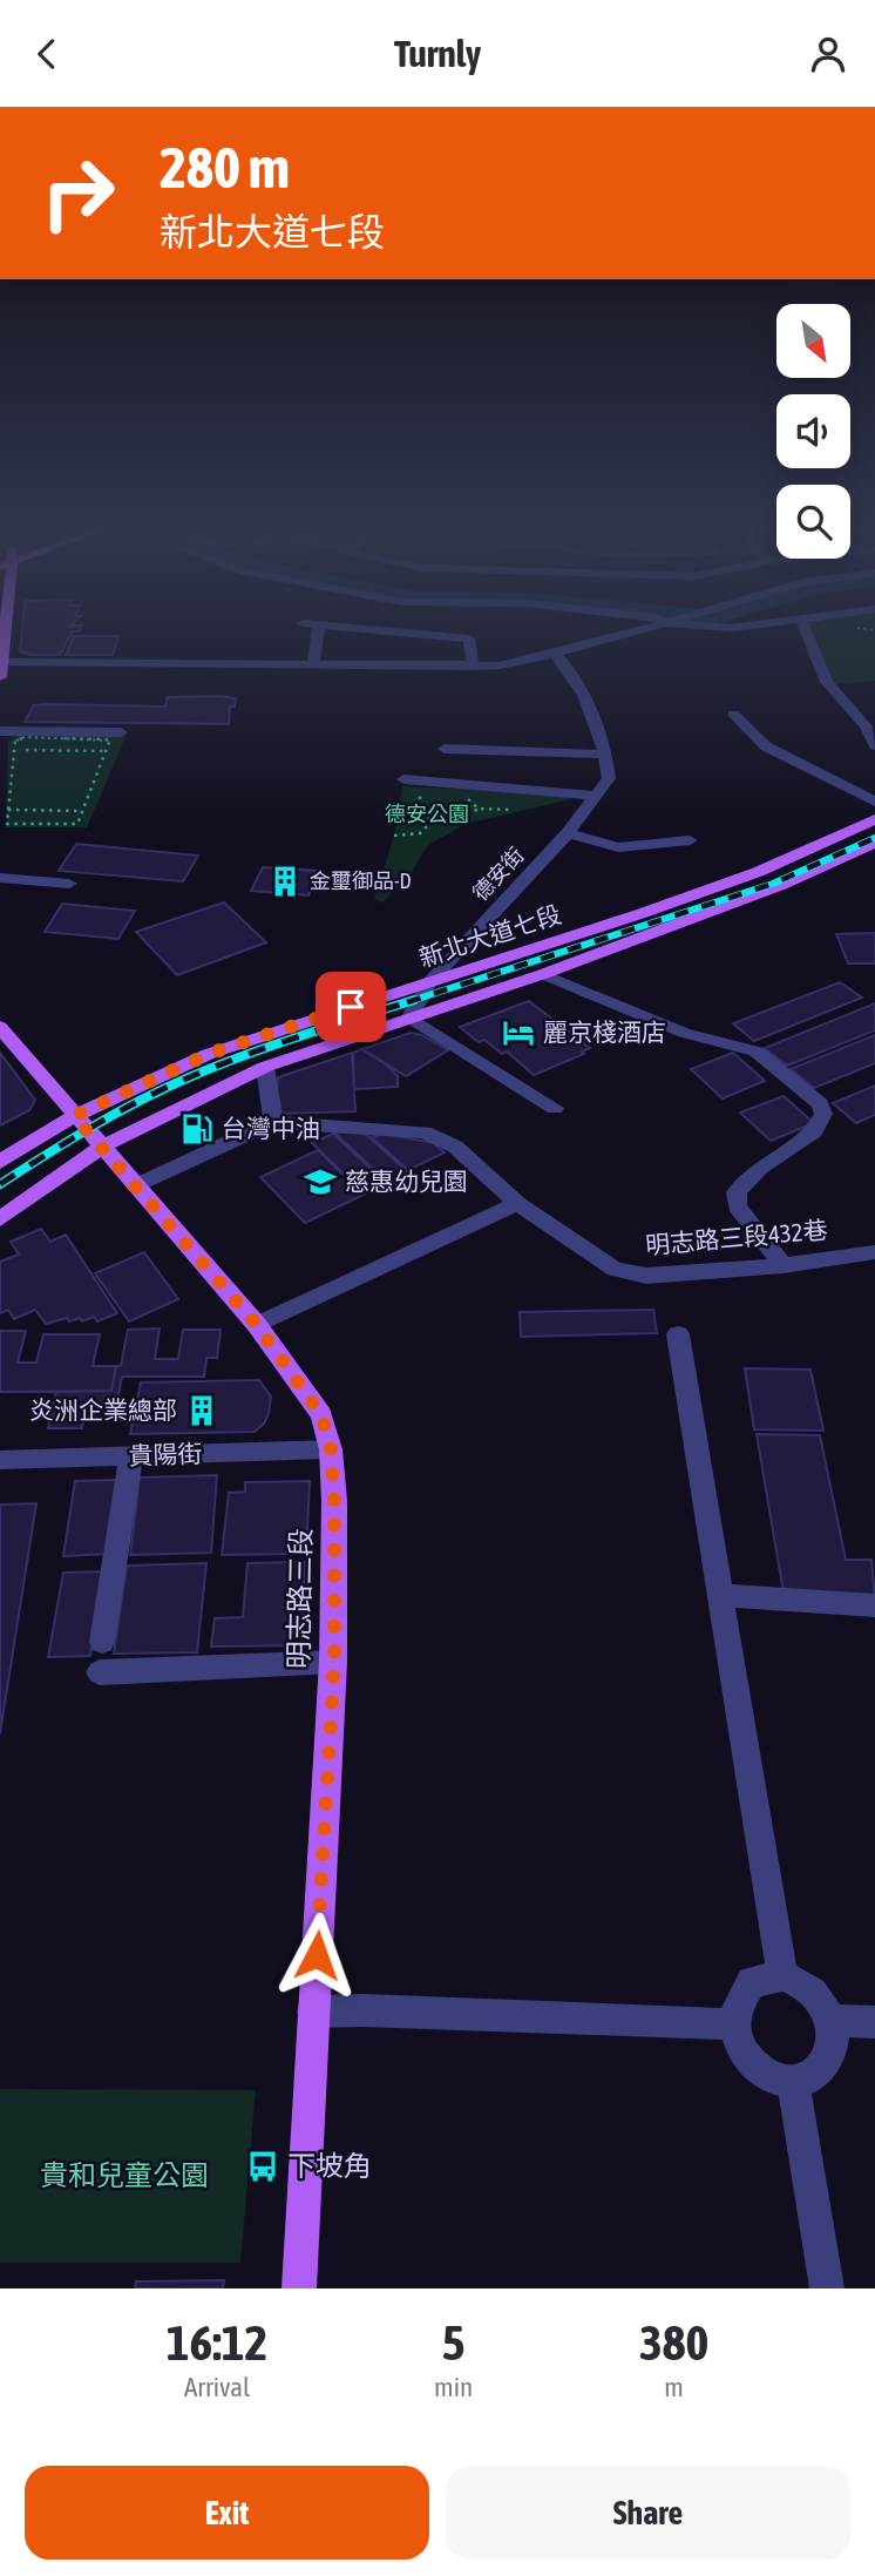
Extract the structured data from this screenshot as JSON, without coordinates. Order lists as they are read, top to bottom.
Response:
{
  "streets": {
    "main road": ["新北大道七段", "明志路三段"],
    "street": ["德安街", "明志路三段432巷", "貴陽街"]
  },
  "crossings": [
    ["德安街", "新北大道七段"],
    ["新北大道七段", "明志路三段"],
    ["貴陽街", "明志路三段"]
  ],
  "parks": ["德安公園", "貴和兒童公園"],
  "places": {
    "building": ["金璽御品-D", "炎洲企業總部"],
    "hotel": ["麗京棧酒店"],
    "fuel station": ["台灣中油"],
    "school or university": ["慈惠幼兒園"],
    "bus stop": ["下坡角"]
  },
  "north": "bottom right",
  "page": {
    "header": "Turnly",
    "turn": ["280 m", "新北大道七段"],
    "eta": [
      "16:12",
      "Arrival",
      "5",
      "min",
      "380",
      "m"
    ],
    "buttons": ["Exit", "Share"]
  }
}
